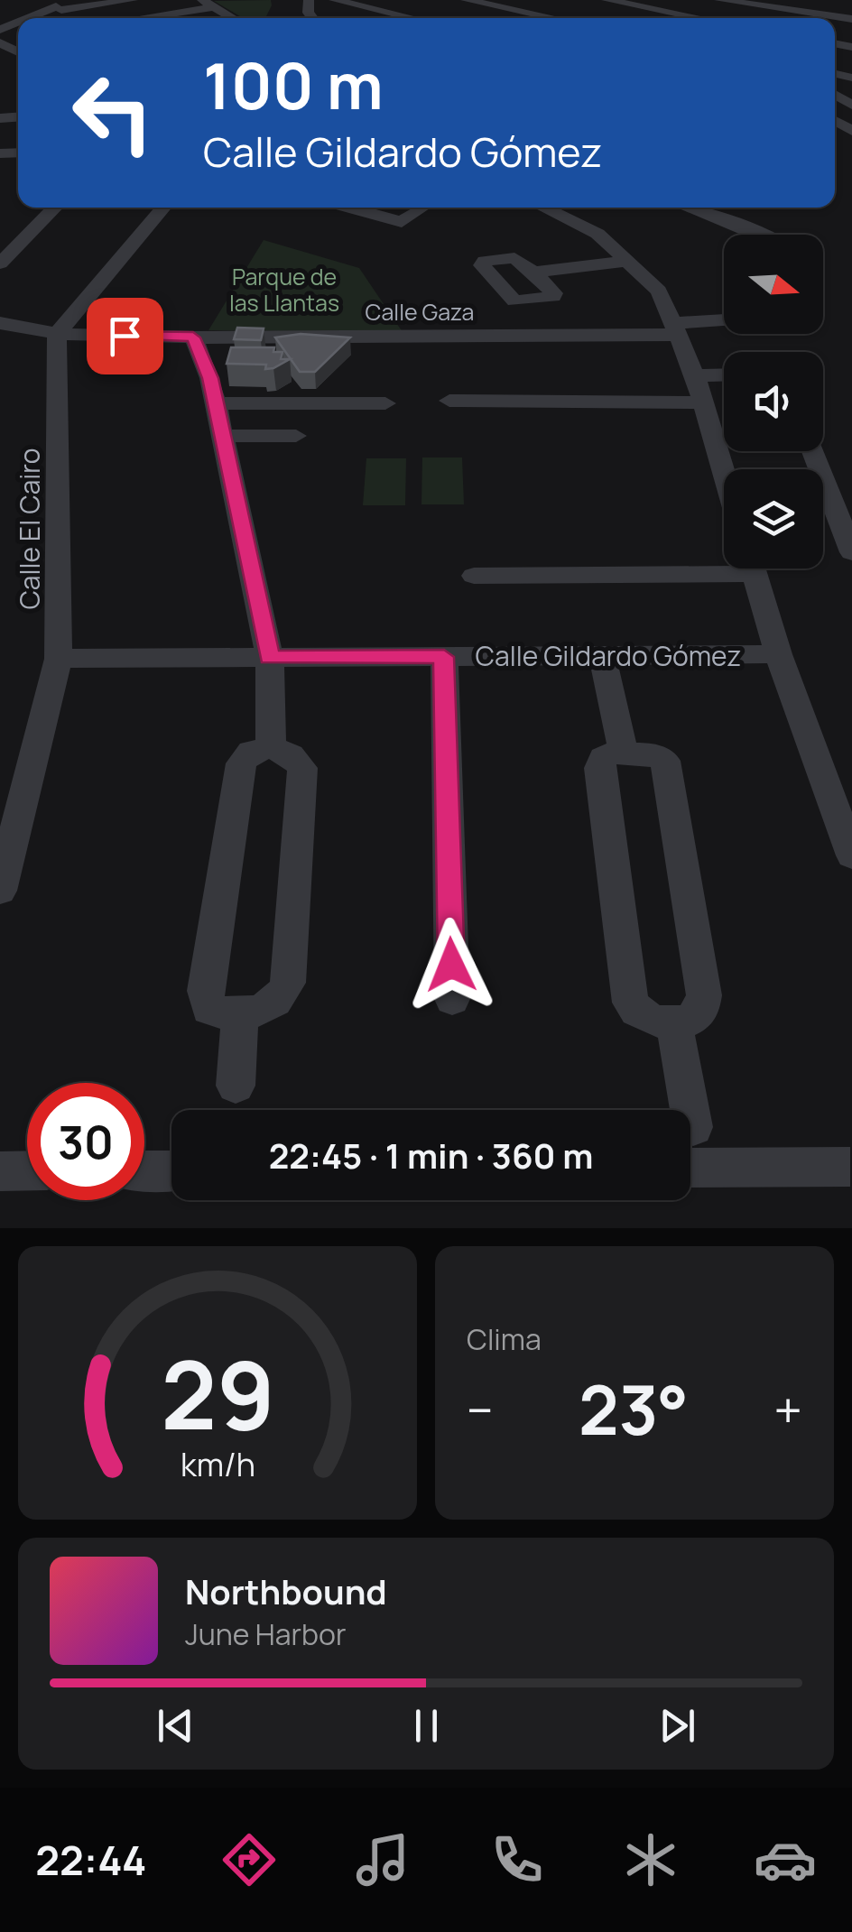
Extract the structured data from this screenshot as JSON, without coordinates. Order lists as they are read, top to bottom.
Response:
{
  "streets": {
    "street": ["Calle Gaza", "Calle El Cairo", "Calle Gildardo Gómez"]
  },
  "crossings": [
    ["Calle Gaza", "Calle El Cairo"],
    ["Calle El Cairo", "Calle Gildardo Gómez"]
  ],
  "parks": ["Parque de las Llantas"],
  "north": "right",
  "page": {
    "turn": ["100 m", "Calle Gildardo Gómez"],
    "limit": "30",
    "trip": "22:45 · 1 min · 360 m",
    "tile": "Clima",
    "heat": ["−", "23°", "+"],
    "song": ["Northbound", "June Harbor"],
    "tabs": "22:44",
    "gauge": ["29", "km/h"]
  }
}
